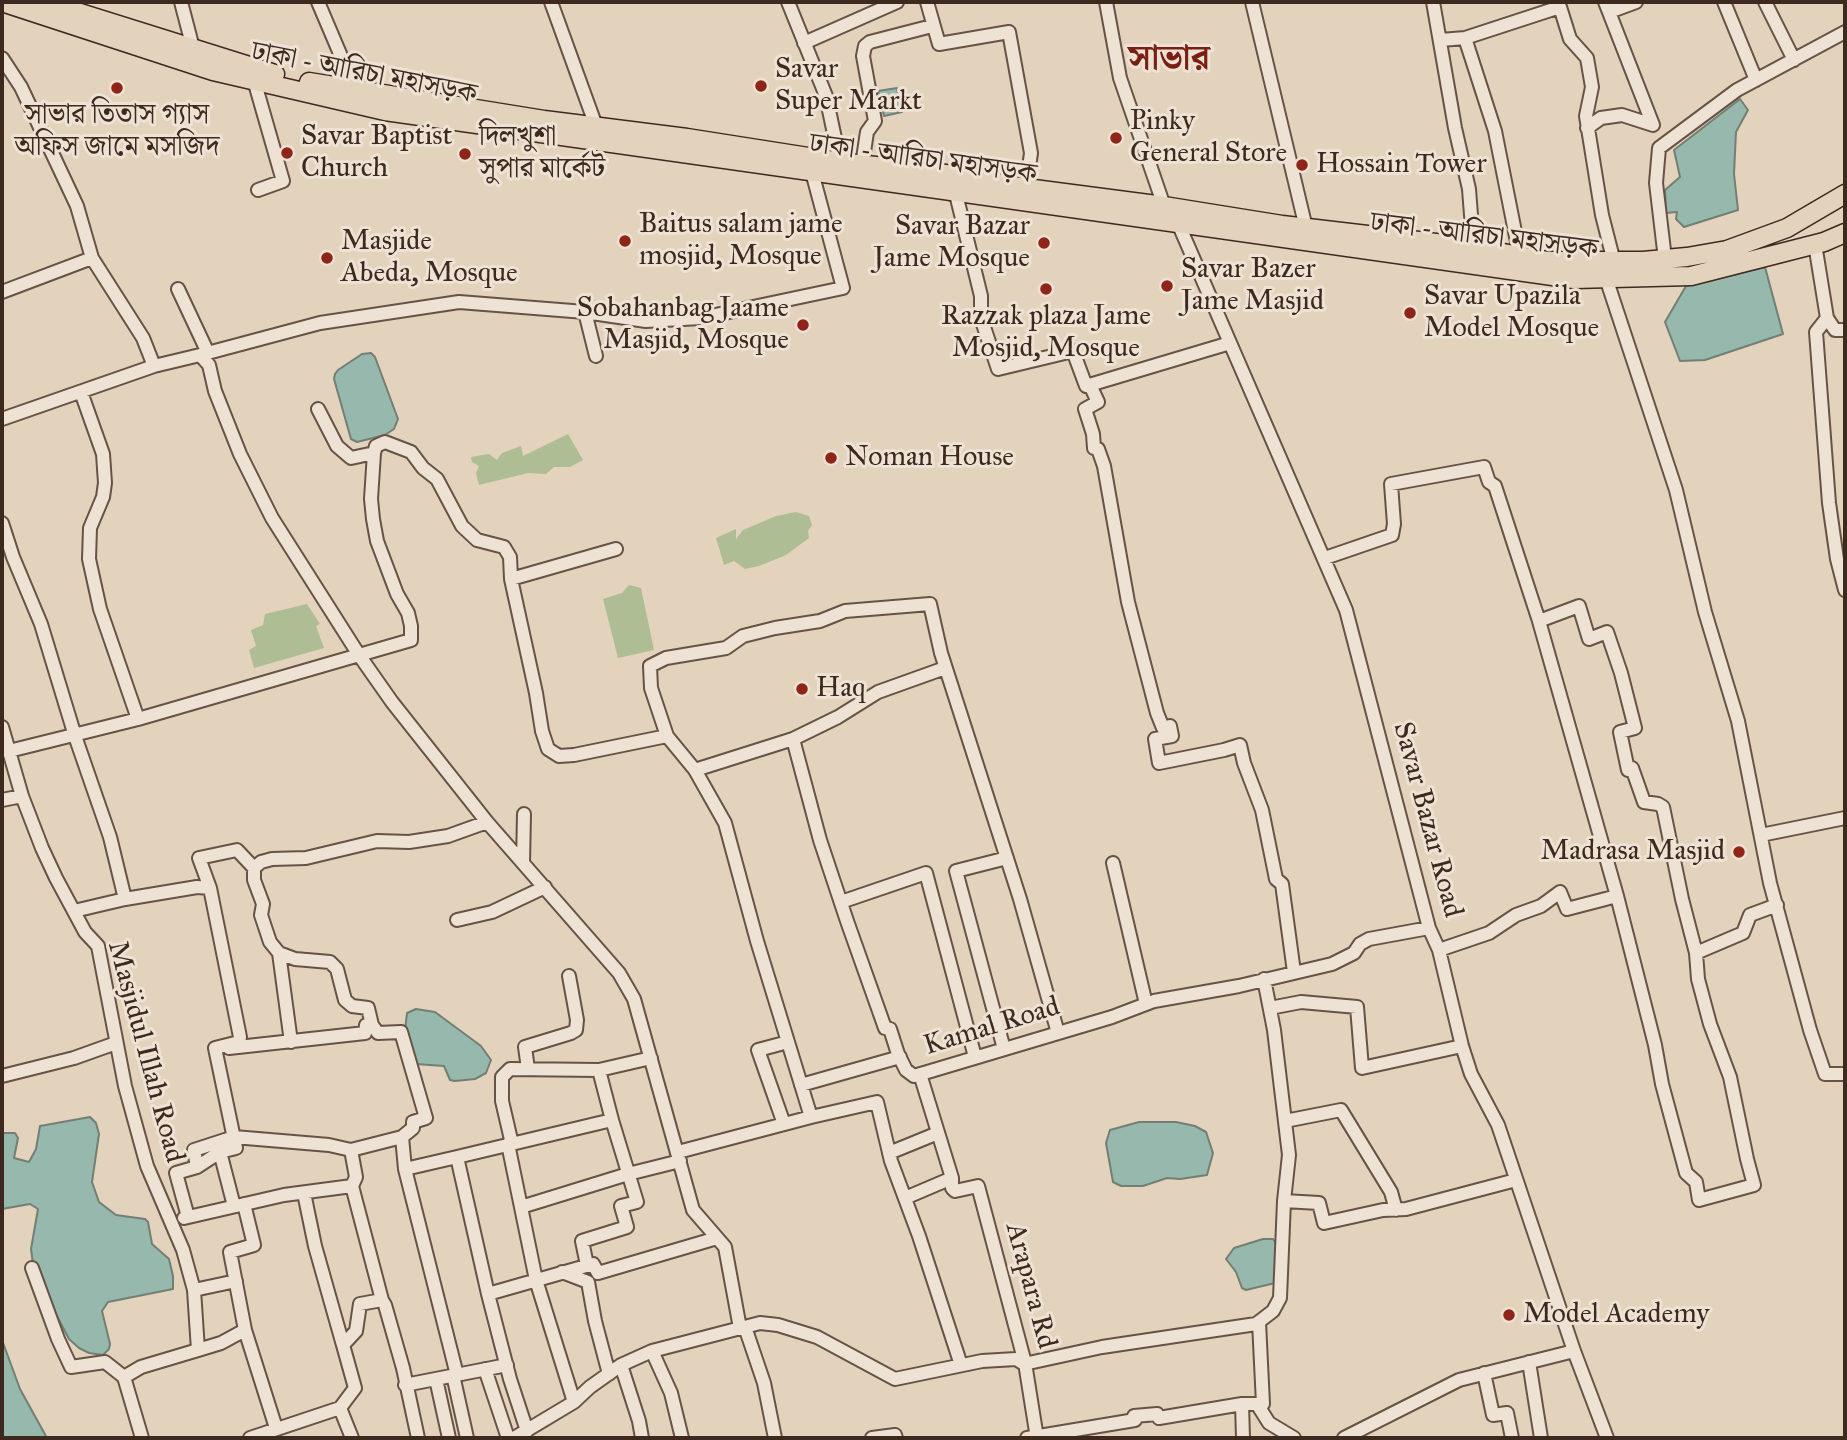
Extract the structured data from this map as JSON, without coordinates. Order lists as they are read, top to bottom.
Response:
{
  "streets": {
    "highway": ["ঢাকা - আরিচা মহাসড়ক"],
    "street": [
      "Savar Bazar Road",
      "Kamal Road",
      "Masjidul Illah Road",
      "Arapara Rd"
    ]
  },
  "crossings": [
    ["ঢাকা - আরিচা মহাসড়ক", "Savar Bazar Road"],
    ["Savar Bazar Road", "Kamal Road"]
  ],
  "districts": ["সাভার"],
  "places": [
    "Savar Super Markt",
    "সাভার তিতাস গ্যাস অফিস জামে মসজিদ",
    "Pinky General Store",
    "Savar Baptist Church",
    "দিলখুশা সুপার মার্কেট",
    "Hossain Tower",
    "Baitus salam jame mosjid, Mosque",
    "Savar Bazar Jame Mosque",
    "Masjide Abeda, Mosque",
    "Savar Bazer Jame Masjid",
    "Razzak plaza Jame Mosjid, Mosque",
    "Savar Upazila Model Mosque",
    "Sobahanbag Jaame Masjid, Mosque",
    "Noman House",
    "Haq",
    "Madrasa Masjid",
    "Model Academy"
  ]
}
